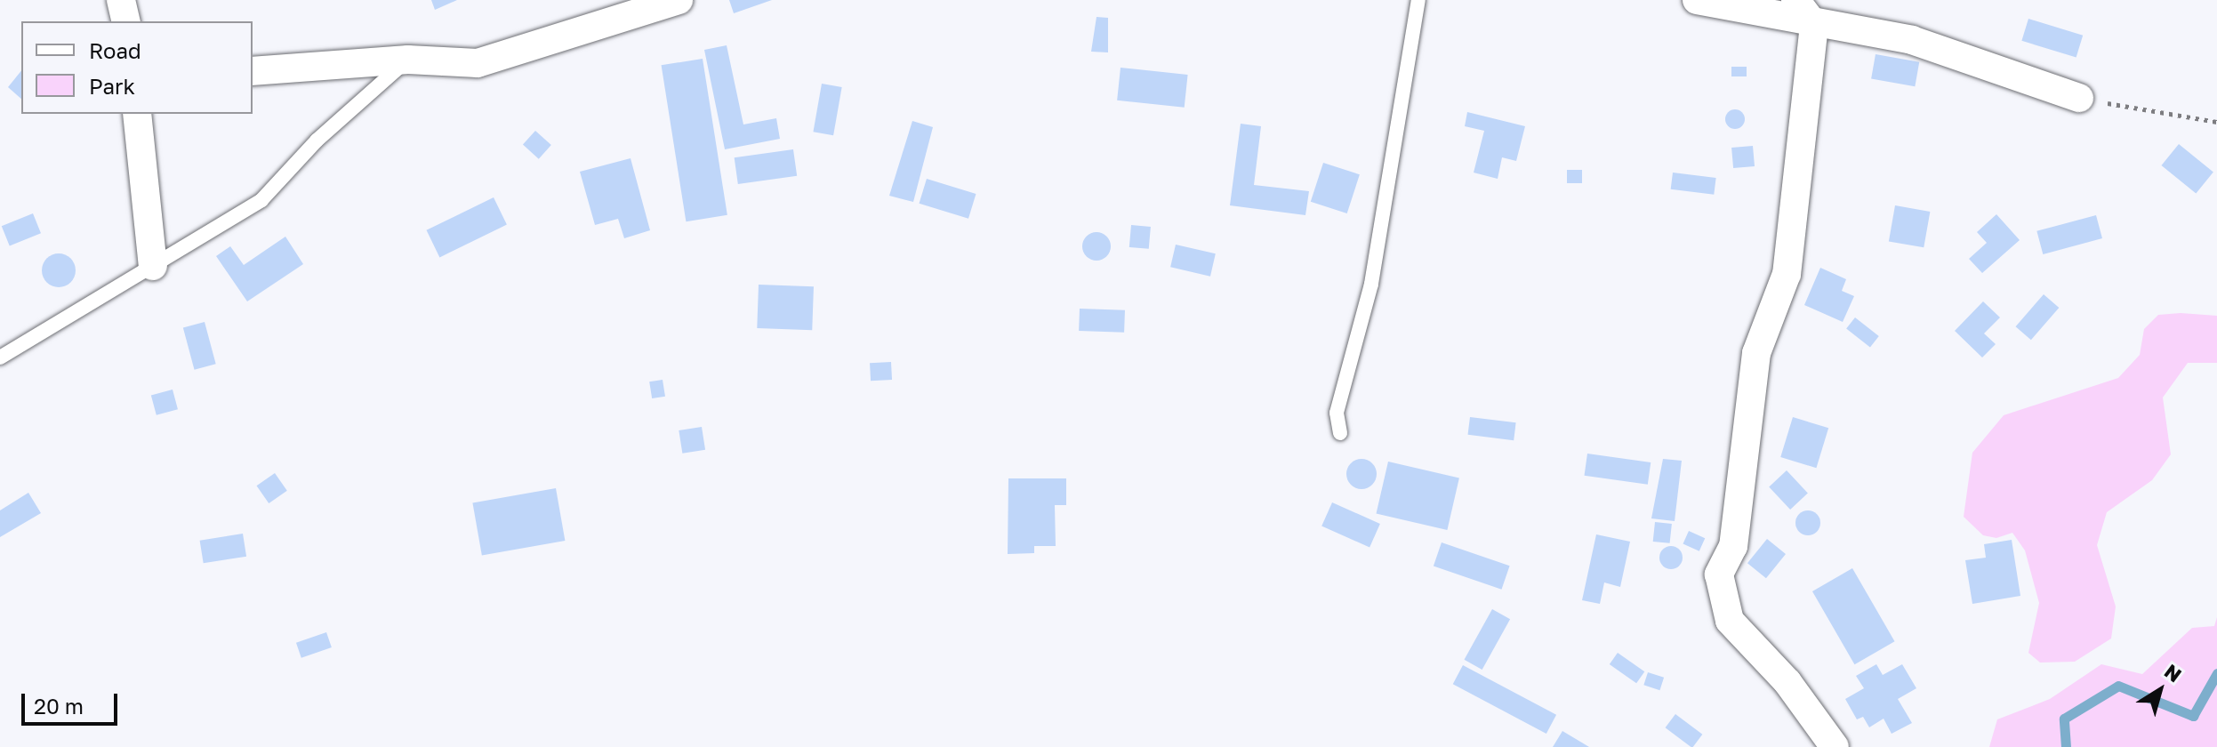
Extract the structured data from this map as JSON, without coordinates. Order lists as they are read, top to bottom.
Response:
{
  "legend": ["Road", "Park"],
  "scale_bar": "20 m",
  "north": "top right"
}
